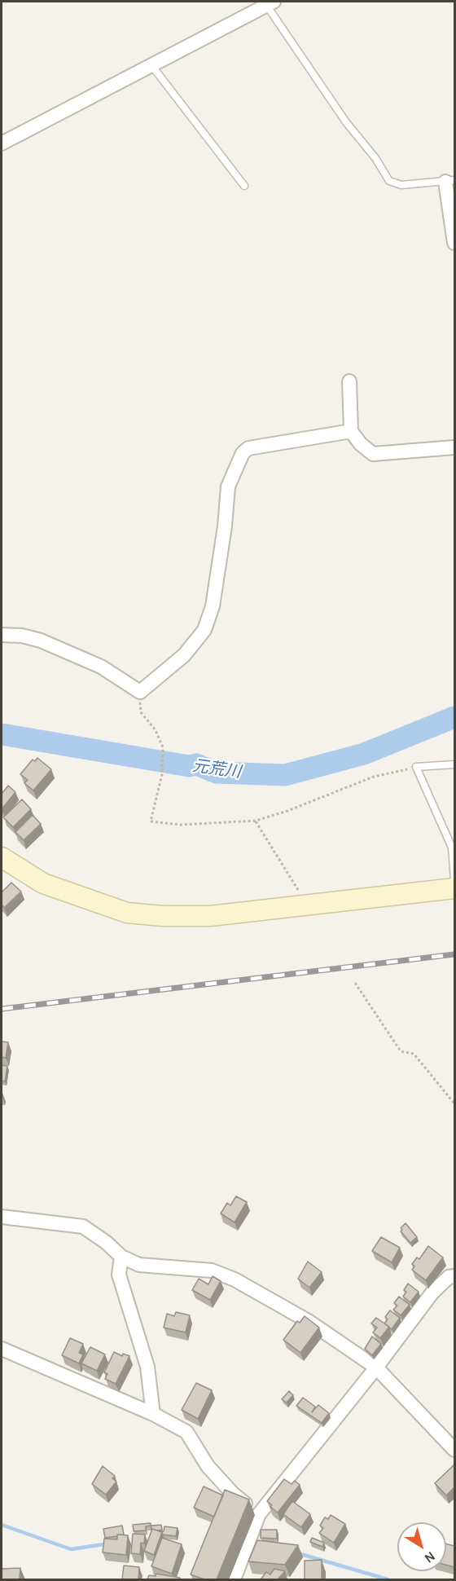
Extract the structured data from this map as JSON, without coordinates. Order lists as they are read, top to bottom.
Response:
{
  "water": ["元荒川"],
  "north": "bottom right"
}
